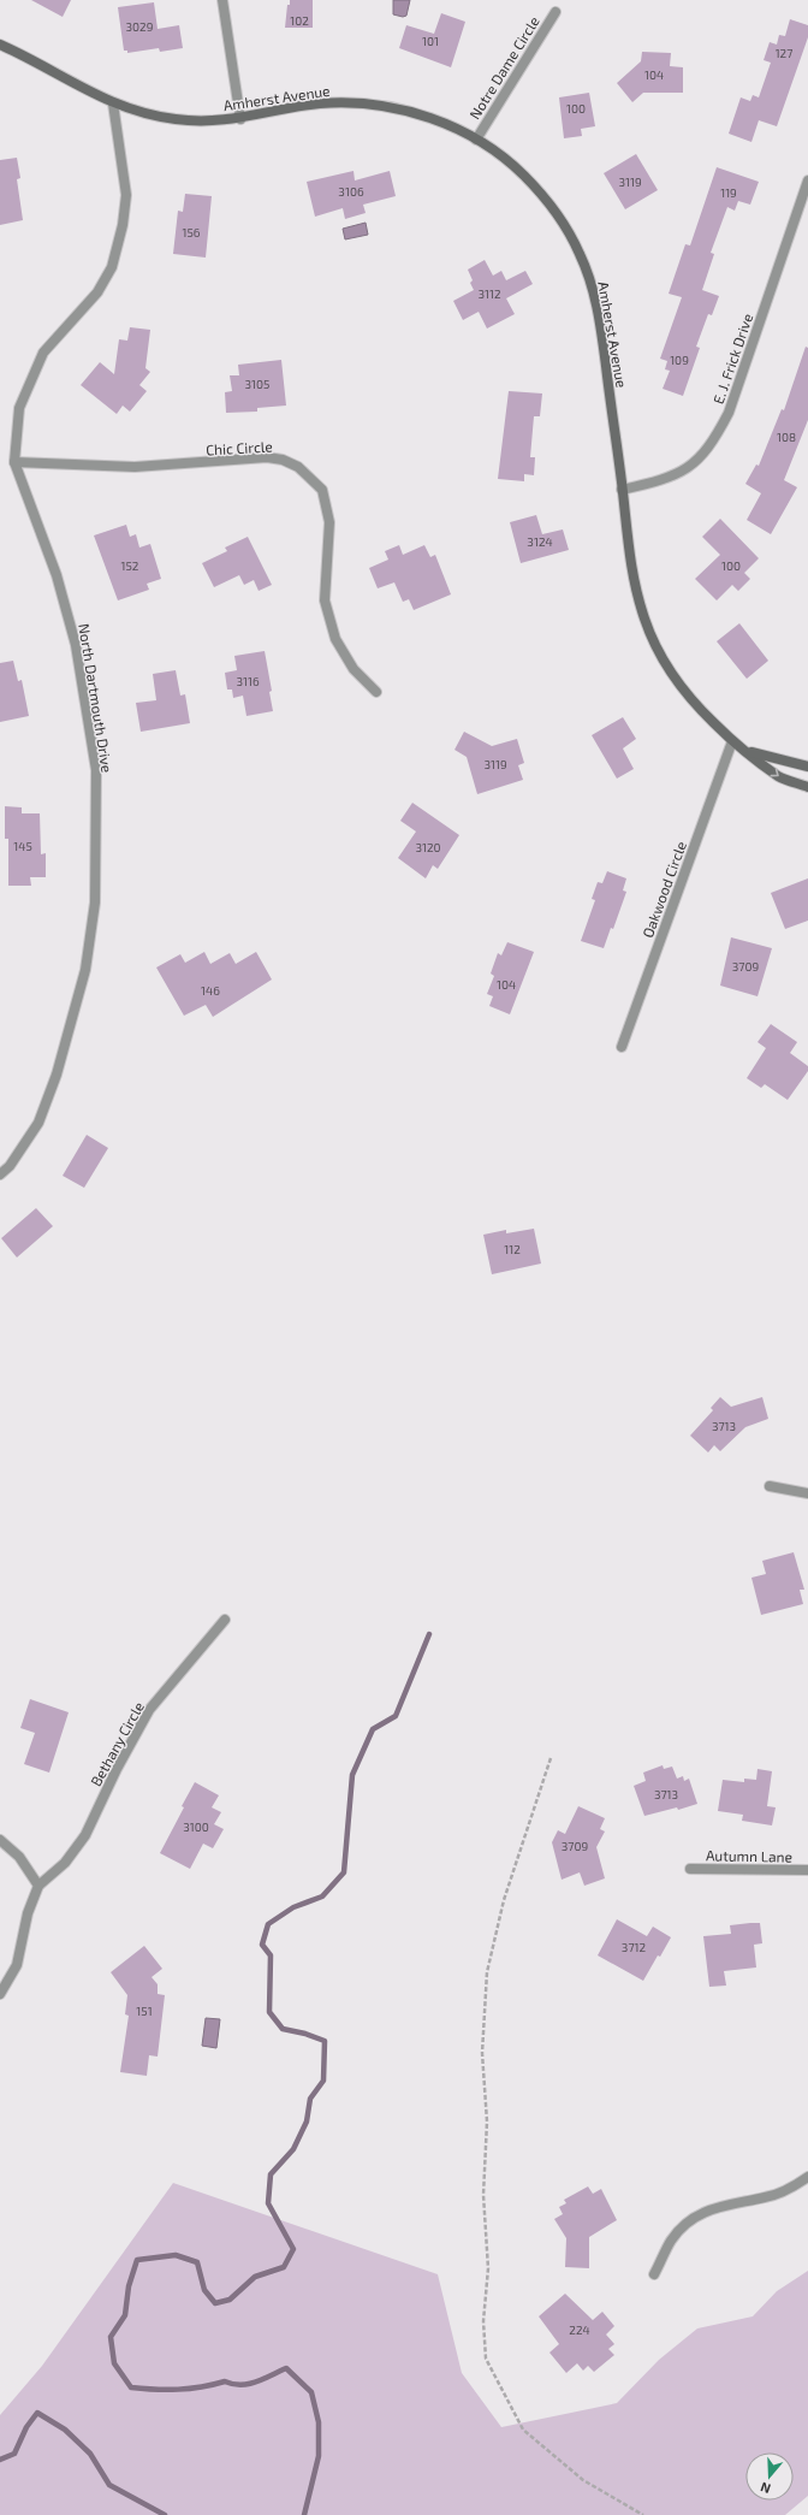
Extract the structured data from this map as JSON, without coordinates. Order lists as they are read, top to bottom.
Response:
{
  "streets": {
    "street": [
      "Notre Dame Circle",
      "Amherst Avenue",
      "E. J. Frick Drive",
      "Chic Circle",
      "North Dartmouth Drive",
      "Oakwood Circle",
      "Bethany Circle",
      "Autumn Lane"
    ]
  },
  "crossings": [
    ["Notre Dame Circle", "Amherst Avenue"],
    ["Amherst Avenue", "E. J. Frick Drive"],
    ["Amherst Avenue", "North Dartmouth Drive"],
    ["Amherst Avenue", "Oakwood Circle"],
    ["Chic Circle", "North Dartmouth Drive"]
  ],
  "house_numbers": [
    "102",
    "3029",
    "101",
    "127",
    "104",
    "100",
    "3119",
    "3106",
    "119",
    "156",
    "3112",
    "109",
    "3105",
    "108",
    "3124",
    "152",
    "100",
    "3116",
    "3119",
    "145",
    "3120",
    "3709",
    "104",
    "146",
    "112",
    "3713",
    "3713",
    "3100",
    "3709",
    "3712",
    "151",
    "224"
  ],
  "north": "bottom"
}
